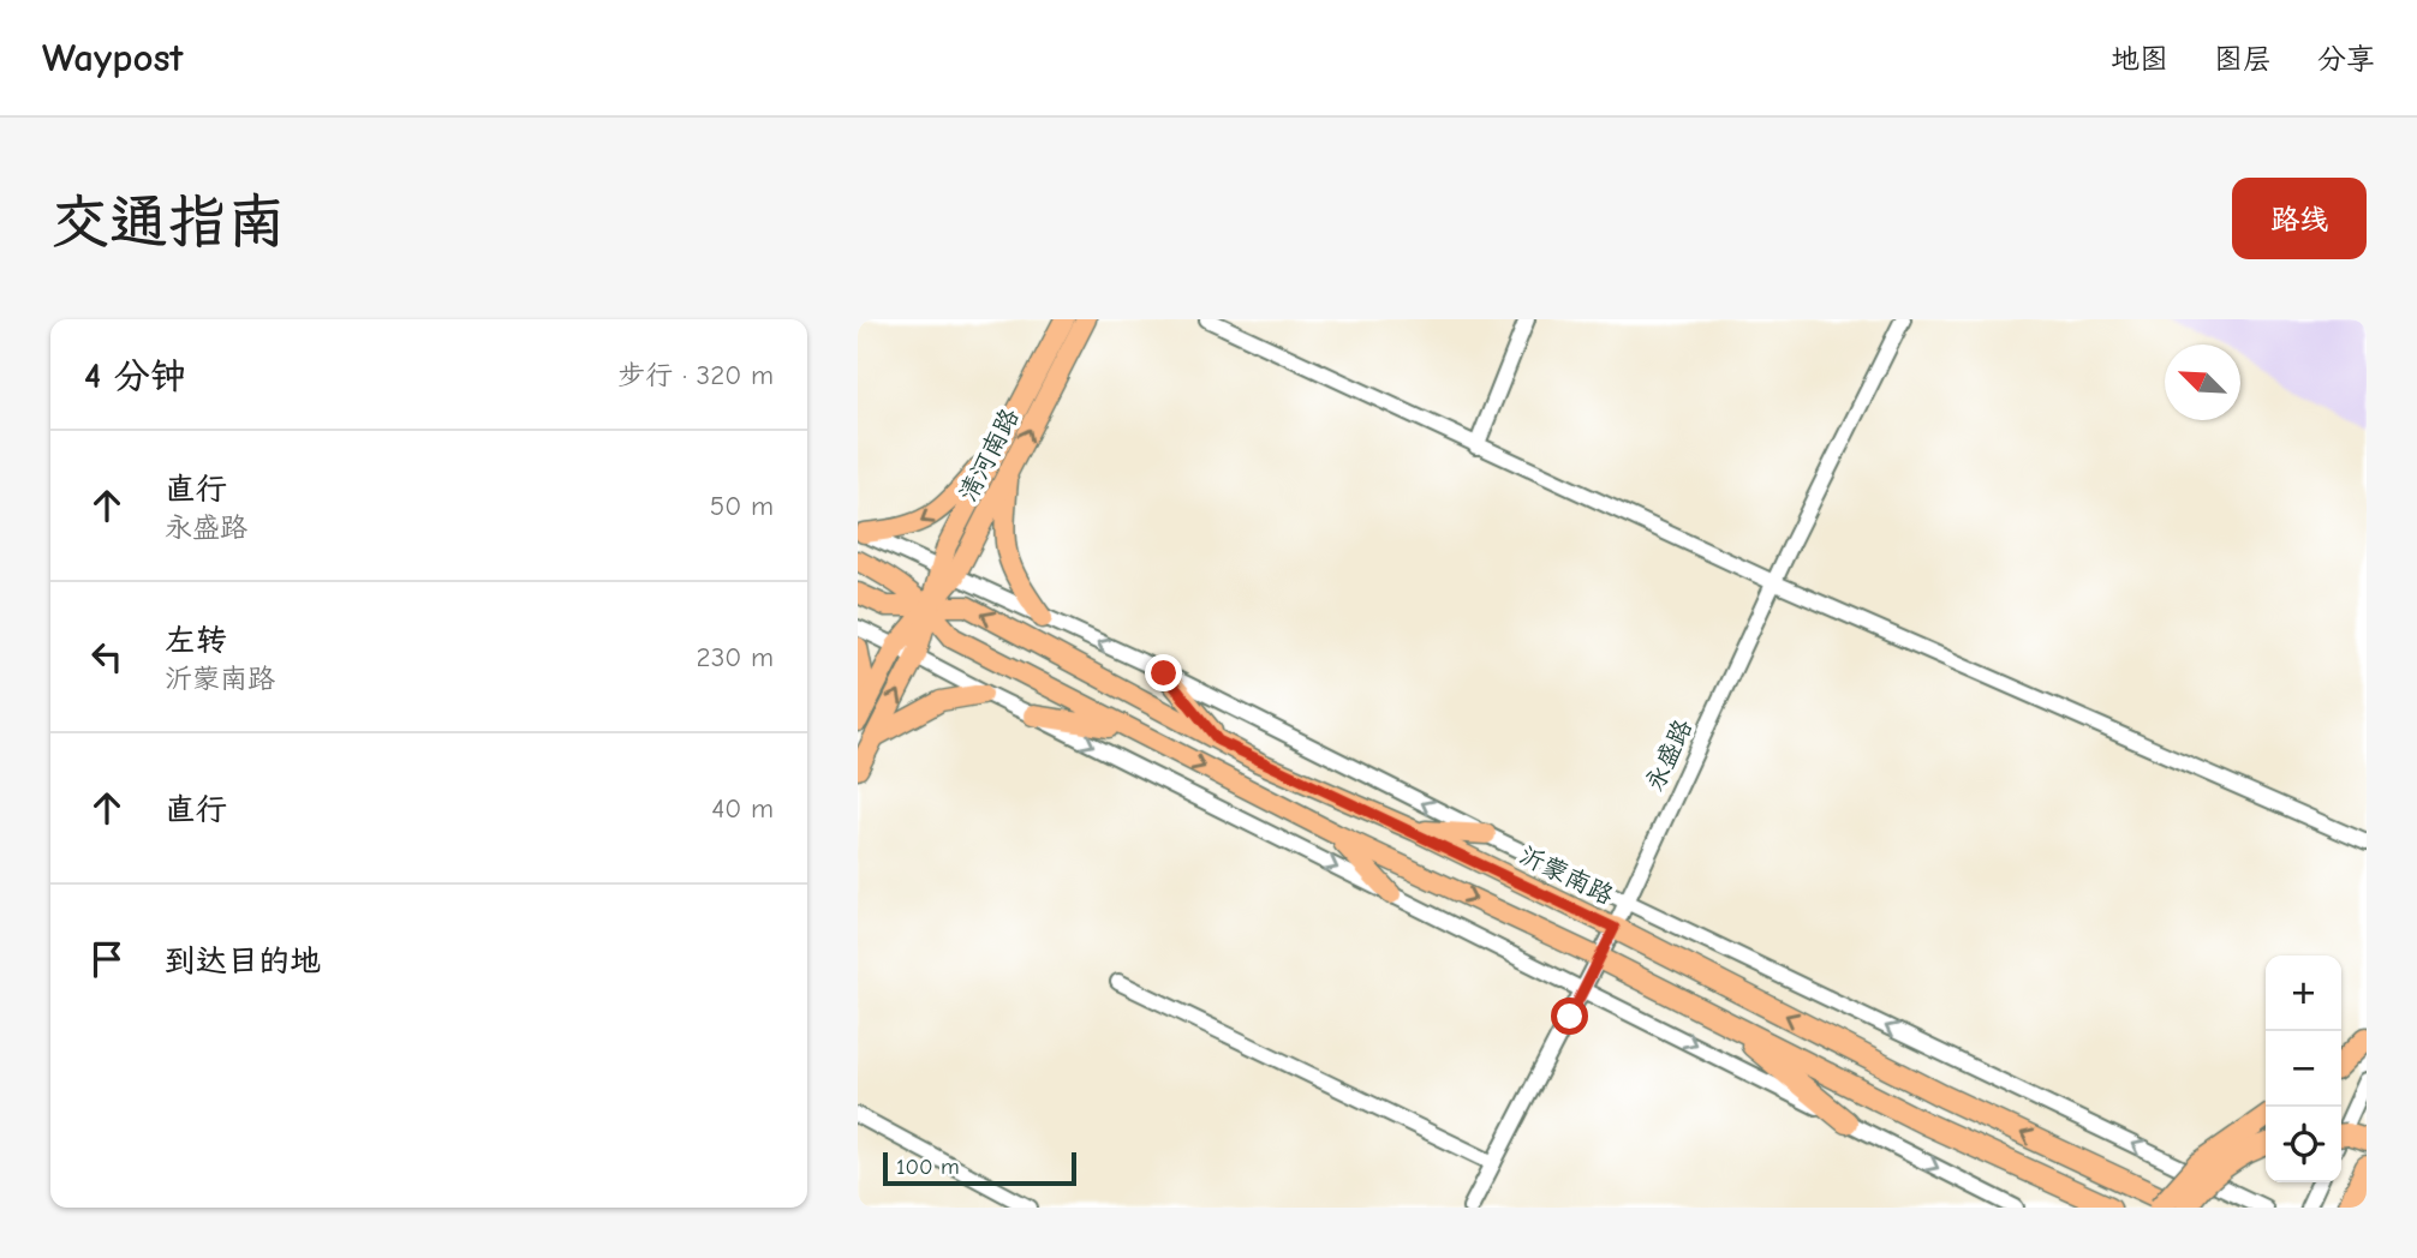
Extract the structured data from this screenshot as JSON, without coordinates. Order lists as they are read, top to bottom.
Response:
{
  "streets": {
    "highway": ["沂蒙南路"],
    "main road": ["清河南路"],
    "street": ["永盛路"]
  },
  "crossings": [
    ["清河南路", "沂蒙南路"],
    ["永盛路", "沂蒙南路"]
  ],
  "scale_bar": "100 m",
  "north": "top left",
  "page": {
    "header": "Waypost",
    "nav": ["地图", "图层", "分享"],
    "buttons": "路线",
    "title": "交通指南",
    "heading": ["4 分钟", "步行 · 320 m"],
    "list": [
      ["直行", "永盛路", "50 m"],
      ["左转", "沂蒙南路", "230 m"],
      ["直行", "40 m"],
      "到达目的地"
    ],
    "map_buttons": ["+", "−"],
    "scale": "100 m"
  }
}
